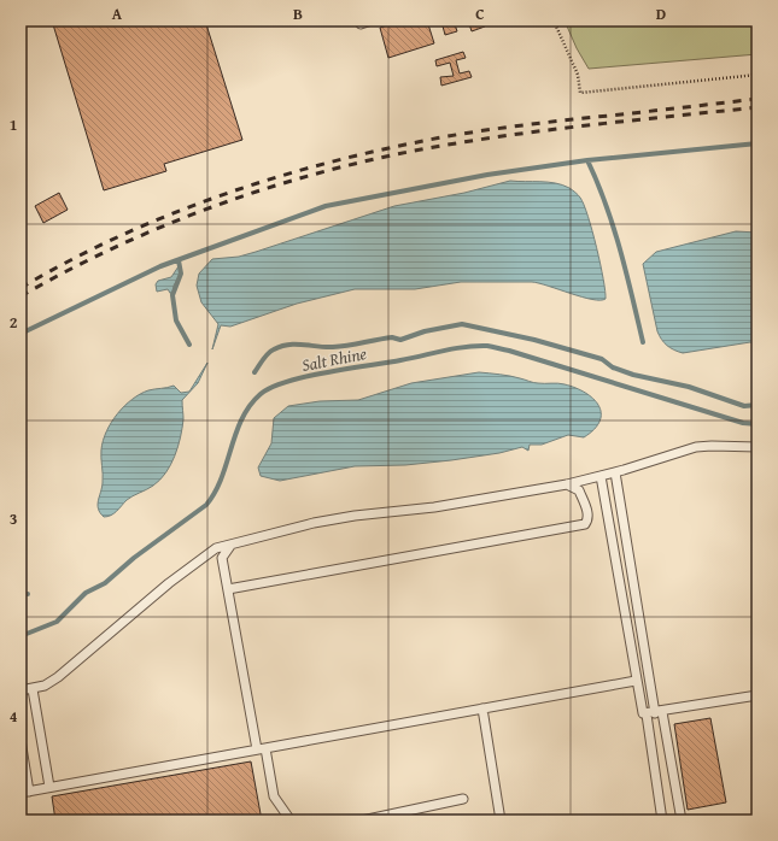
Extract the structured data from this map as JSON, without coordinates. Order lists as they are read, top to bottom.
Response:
{
  "water": ["Salt Rhine"],
  "grid": {
    "columns": [
      "A",
      "B",
      "C",
      "D"
    ],
    "rows": [
      "1",
      "2",
      "3",
      "4"
    ]
  }
}
